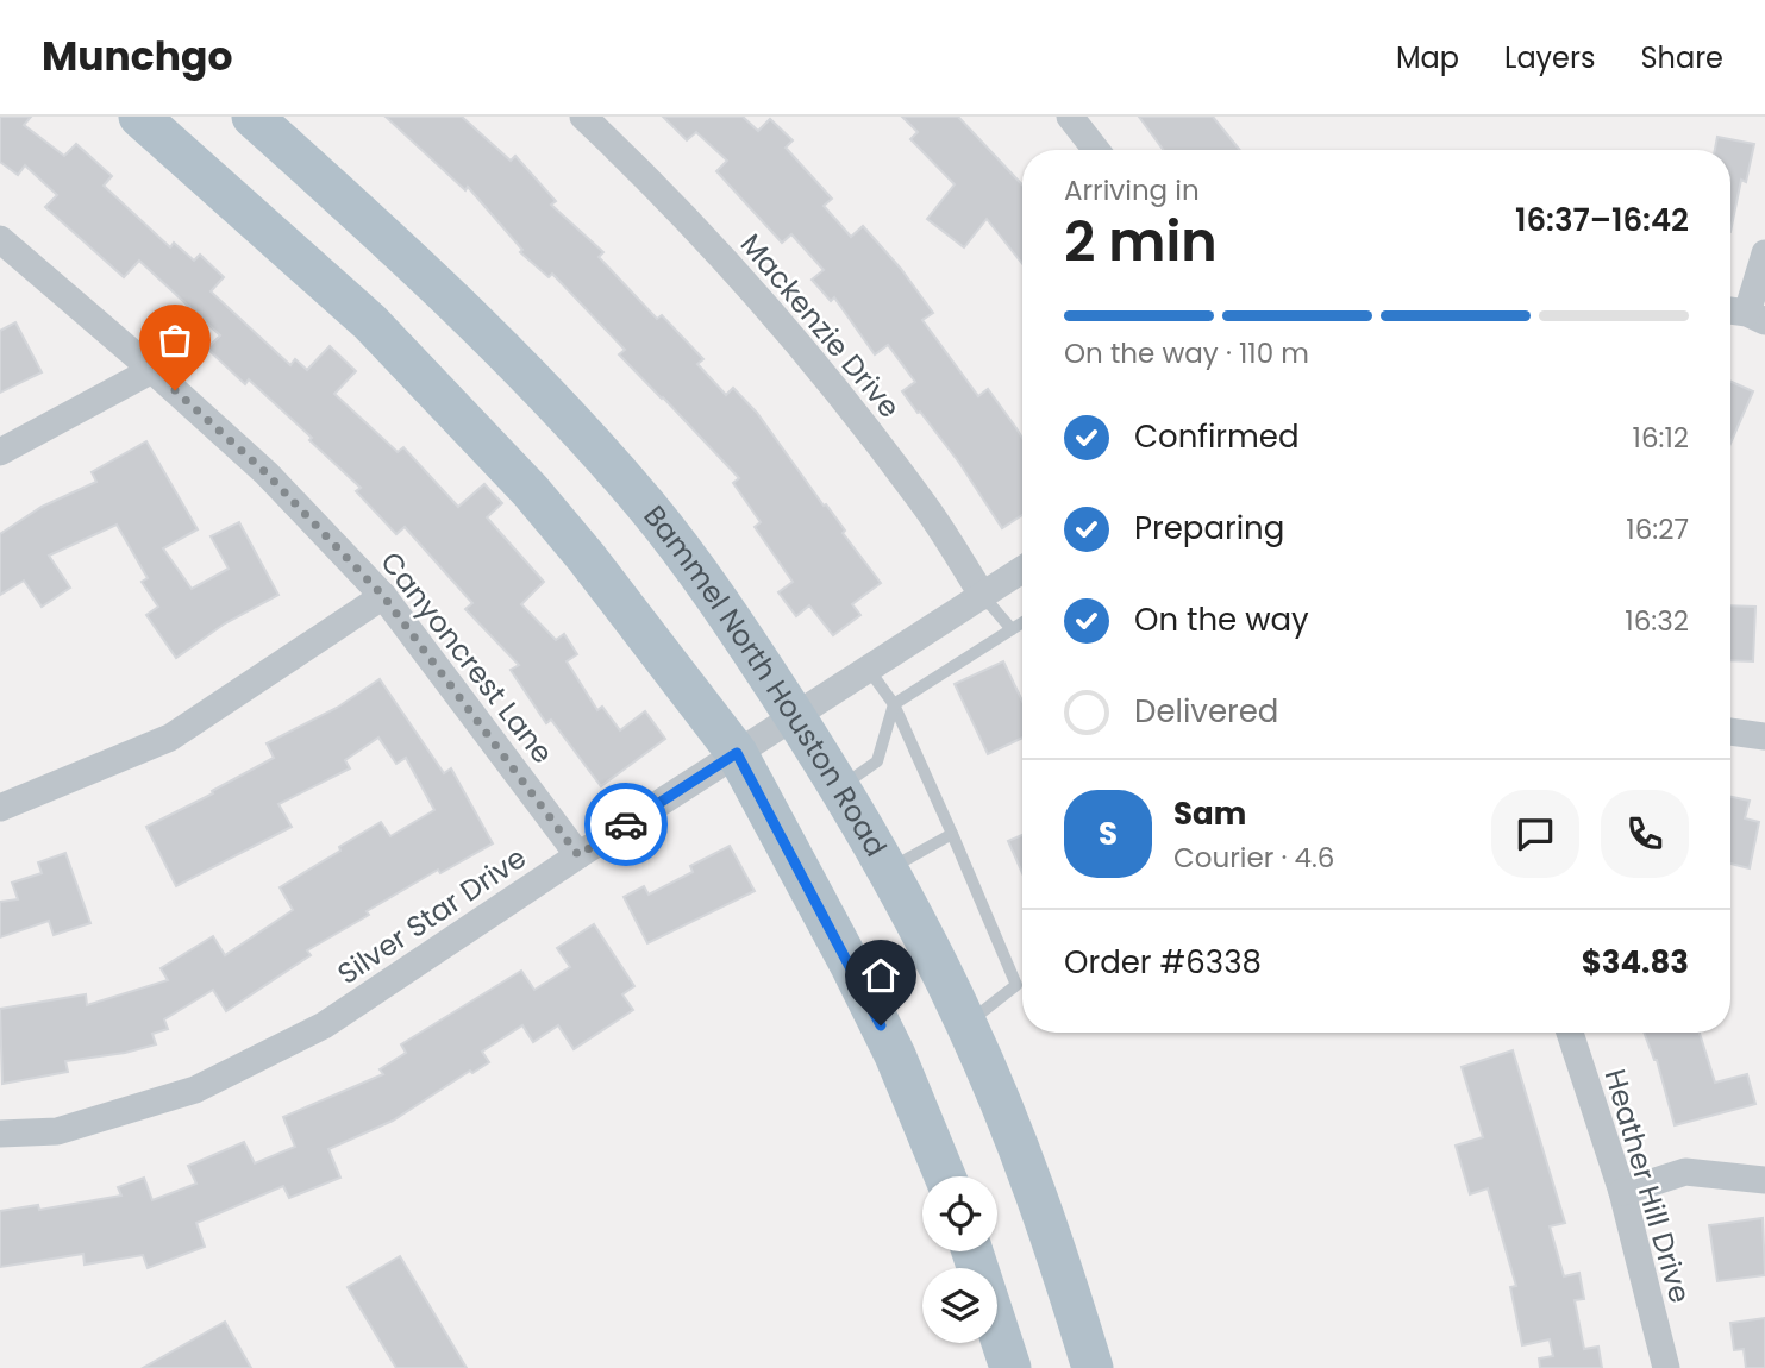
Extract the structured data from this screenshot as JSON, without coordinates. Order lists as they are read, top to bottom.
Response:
{
  "streets": {
    "main road": ["Bammel North Houston Road"],
    "street": [
      "Mackenzie Drive",
      "Canyoncrest Lane",
      "Silver Star Drive",
      "Heather Hill Drive"
    ]
  },
  "crossings": [
    ["Mackenzie Drive", "Silver Star Drive"],
    ["Canyoncrest Lane", "Silver Star Drive"],
    ["Bammel North Houston Road", "Silver Star Drive"]
  ],
  "page": {
    "header": "Munchgo",
    "nav": ["Map", "Layers", "Share"],
    "heading": ["2 min", "Arriving in", "16:37–16:42"],
    "panel": [
      "Sam",
      "Courier · 4.6",
      "Order #6338",
      "$34.83"
    ],
    "bar": "On the way · 110 m",
    "list": [
      ["Confirmed", "16:12"],
      ["Preparing", "16:27"],
      ["On the way", "16:32"],
      "Delivered"
    ],
    "round": "S"
  }
}
